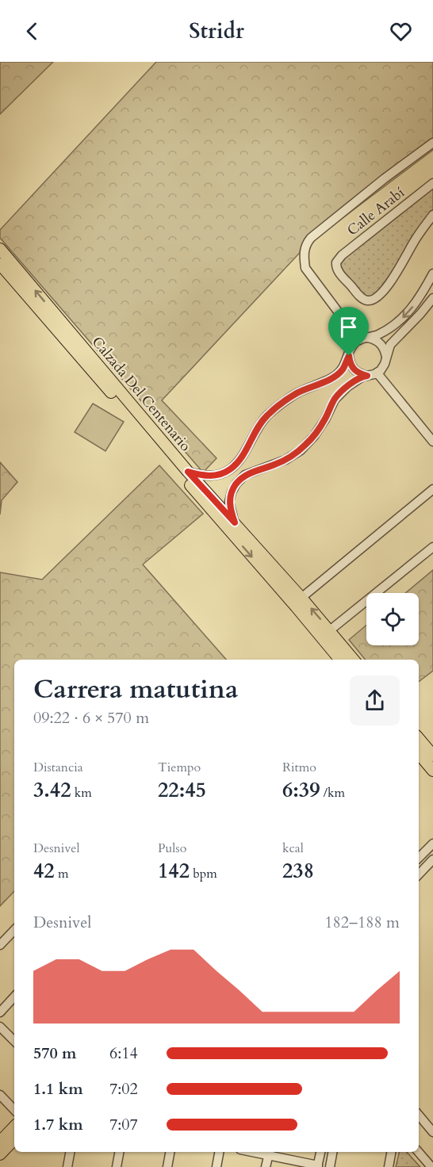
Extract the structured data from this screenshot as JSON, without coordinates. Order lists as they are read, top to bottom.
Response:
{
  "streets": {
    "main road": ["Calzada Del Centenario"],
    "street": ["Calle Arabí"]
  },
  "page": {
    "header": "Stridr",
    "heading": ["Carrera matutina", "09:22 · 6 × 570 m"],
    "stats": [
      ["Distancia", "3.42 km"],
      ["Tiempo", "22:45"],
      ["Ritmo", "6:39 /km"],
      ["Desnivel", "42 m"],
      ["Pulso", "142 bpm"],
      ["kcal", "238"]
    ],
    "chart": ["Desnivel", "182–188 m"],
    "list": [
      {
        "name": "570 m",
        "note": "6:14"
      },
      {
        "name": "1.1 km",
        "note": "7:02"
      },
      {
        "name": "1.7 km",
        "note": "7:07"
      }
    ]
  }
}
